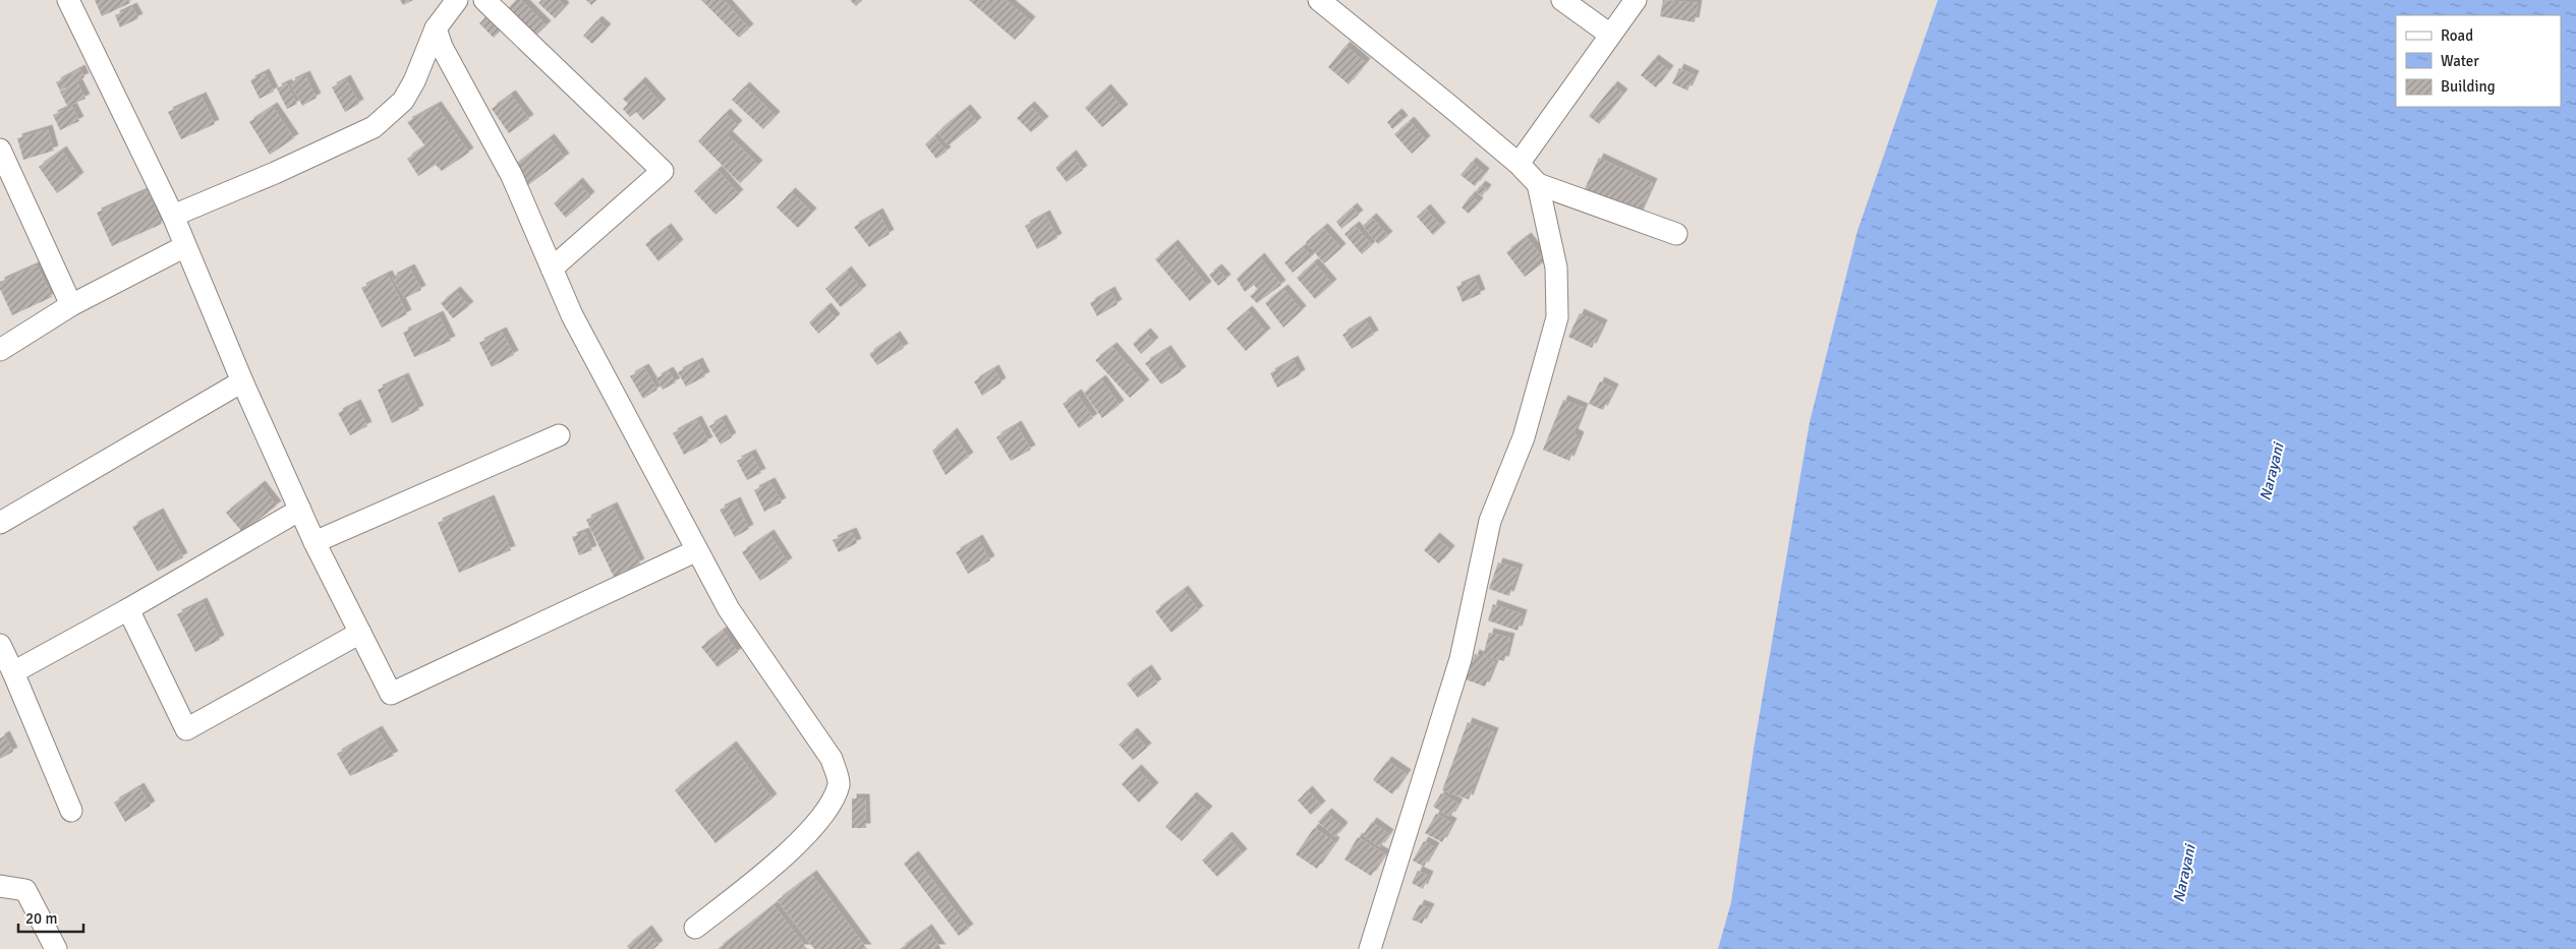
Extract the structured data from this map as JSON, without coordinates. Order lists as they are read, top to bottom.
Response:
{
  "water": ["Narayani"],
  "legend": ["Road", "Water", "Building"],
  "scale_bar": "20 m"
}
